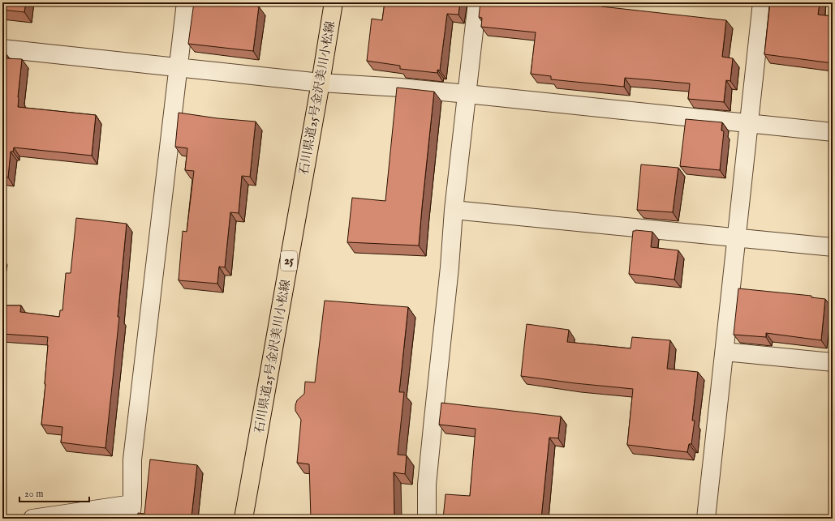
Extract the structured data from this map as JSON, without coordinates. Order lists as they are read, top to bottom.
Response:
{
  "streets": {
    "main road": ["石川県道25号金沢美川小松線", "25"]
  },
  "scale_bar": "20 m"
}
